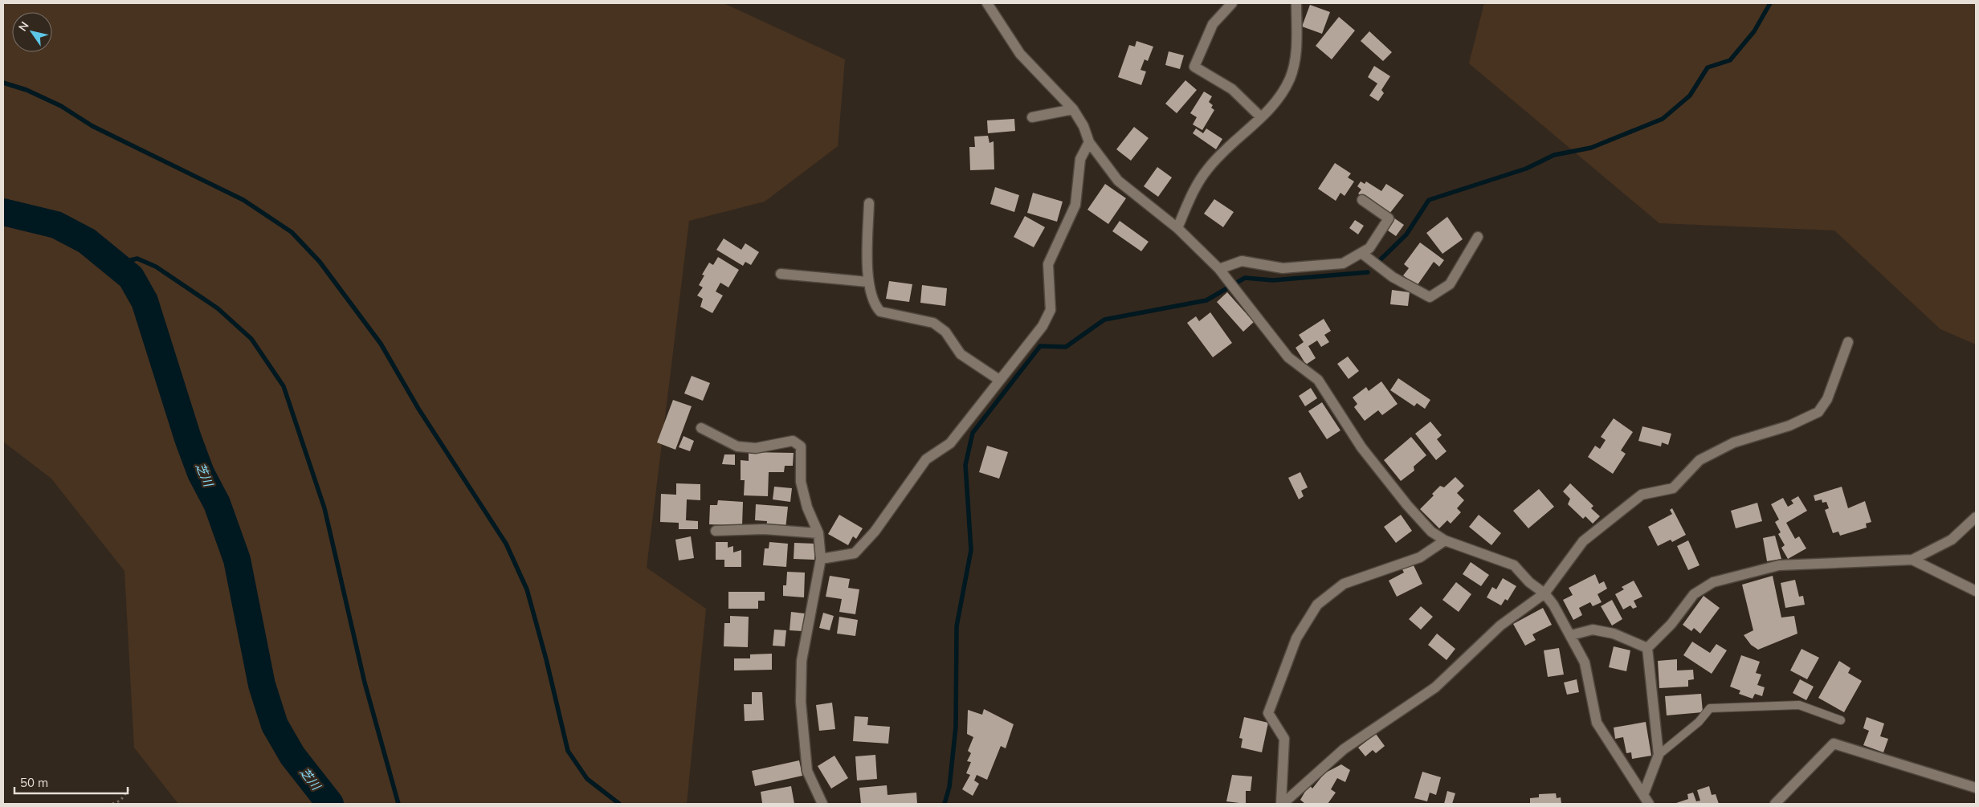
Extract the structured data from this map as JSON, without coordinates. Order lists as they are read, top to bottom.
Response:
{
  "water": ["芝川"],
  "scale_bar": "50 m",
  "north": "top left"
}
